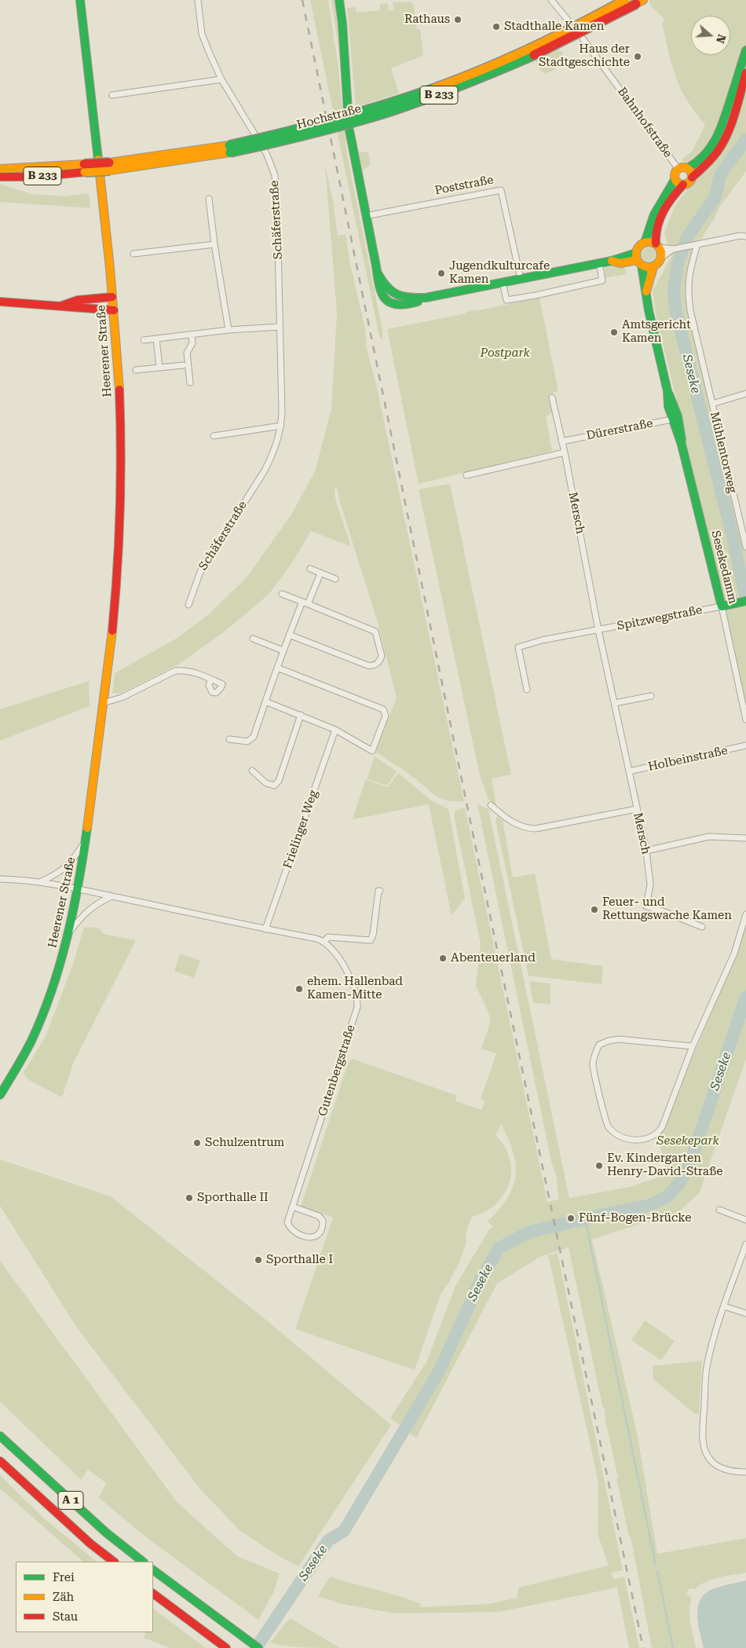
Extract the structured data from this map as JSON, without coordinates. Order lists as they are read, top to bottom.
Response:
{
  "streets": {
    "main road": [
      "B 233",
      "Hochstraße",
      "Heerener Straße",
      "Sesekedamm",
      "A 1"
    ],
    "street": [
      "Bahnhofstraße",
      "Poststraße",
      "Schäferstraße",
      "Dürerstraße",
      "Mühlentorweg",
      "Mersch",
      "Spitzwegstraße",
      "Holbeinstraße",
      "Frielinger Weg",
      "Gutenbergstraße"
    ]
  },
  "crossings": [
    ["Dürerstraße", "Mersch"],
    ["Dürerstraße", "Sesekedamm"],
    ["Mersch", "Spitzwegstraße"],
    ["Mersch", "Holbeinstraße"],
    ["Sesekedamm", "Spitzwegstraße"]
  ],
  "water": ["Seseke"],
  "parks": ["Postpark", "Sesekepark"],
  "places": [
    "Rathaus",
    "Stadthalle Kamen",
    "Haus der Stadtgeschichte",
    "Jugendkulturcafe Kamen",
    "Amtsgericht Kamen",
    "Feuer- und Rettungswache Kamen",
    "Abenteuerland",
    "ehem. Hallenbad Kamen-Mitte",
    "Schulzentrum",
    "Ev. Kindergarten Henry-David-Straße",
    "Sporthalle II",
    "Fünf-Bogen-Brücke",
    "Sporthalle I"
  ],
  "legend": ["Frei", "Zäh", "Stau"],
  "north": "right"
}
